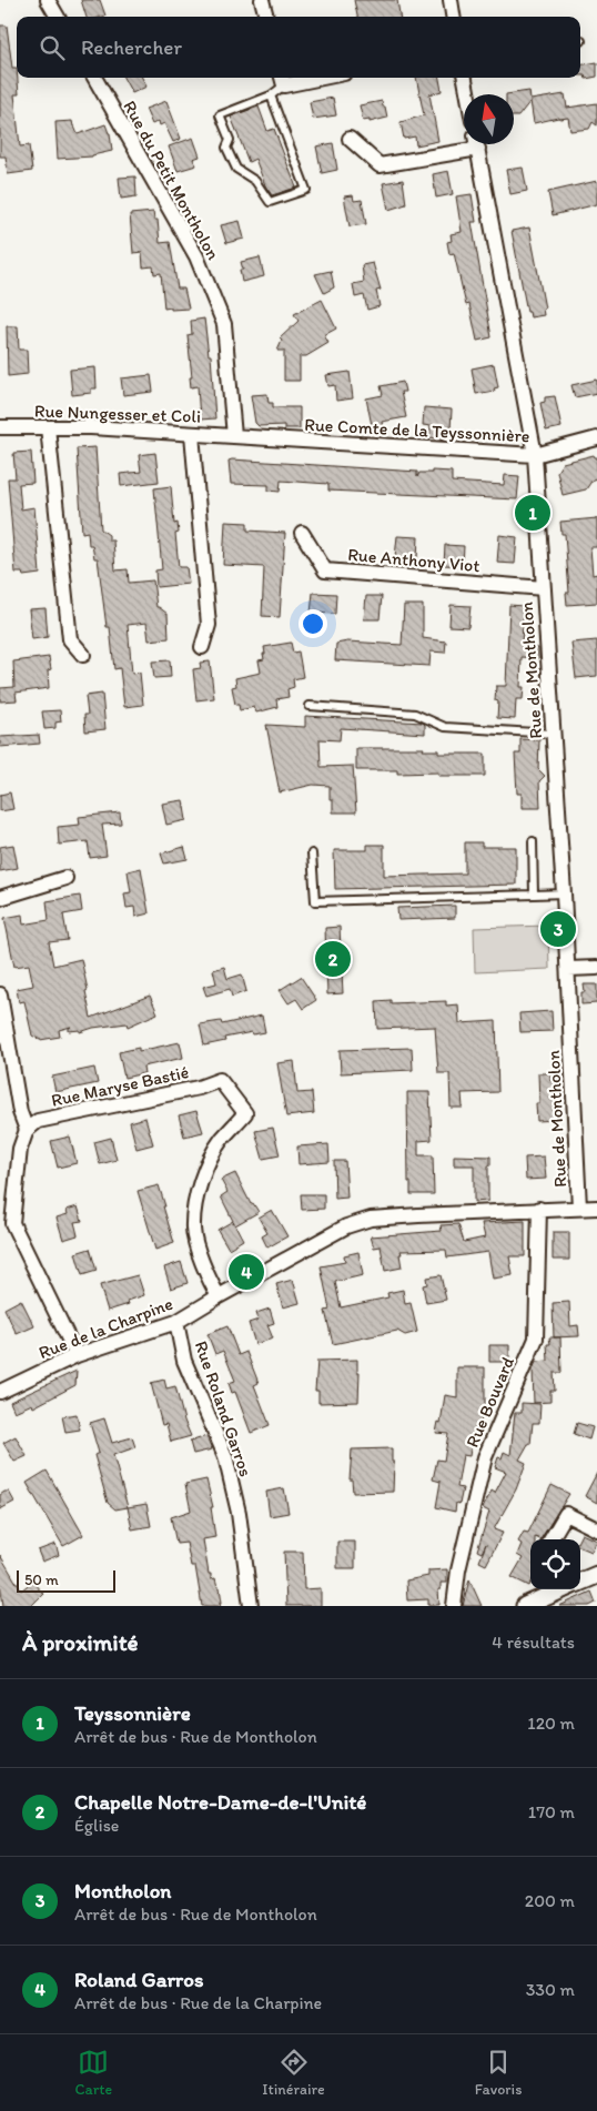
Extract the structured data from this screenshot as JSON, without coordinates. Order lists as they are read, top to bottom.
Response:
{
  "streets": {
    "street": [
      "Rue du Petit Montholon",
      "Rue Nungesser et Coli",
      "Rue Comte de la Teyssonnière",
      "Rue Anthony Viot",
      "Rue de Montholon",
      "Rue Maryse Bastié",
      "Rue de la Charpine",
      "Rue Bouvard",
      "Rue Roland Garros"
    ]
  },
  "crossings": [
    ["Rue du Petit Montholon", "Rue Nungesser et Coli"],
    ["Rue du Petit Montholon", "Rue Comte de la Teyssonnière"],
    ["Rue Nungesser et Coli", "Rue Comte de la Teyssonnière"],
    ["Rue Comte de la Teyssonnière", "Rue de Montholon"],
    ["Rue Anthony Viot", "Rue de Montholon"],
    ["Rue de Montholon", "Rue de la Charpine"],
    ["Rue Maryse Bastié", "Rue de la Charpine"],
    ["Rue de la Charpine", "Rue Bouvard"],
    ["Rue de la Charpine", "Rue Roland Garros"]
  ],
  "scale_bar": "50 m",
  "north": "top",
  "page": {
    "search": "Rechercher",
    "pins": [
      "1",
      "3",
      "2",
      "4"
    ],
    "scale": "50 m",
    "heading": ["À proximité", "4 résultats"],
    "list": [
      {
        "mark": "1",
        "name": "Teyssonnière",
        "note": "Arrêt de bus · Rue de Montholon",
        "value": "120 m"
      },
      {
        "mark": "2",
        "name": "Chapelle Notre-Dame-de-l'Unité",
        "note": "Église",
        "value": "170 m"
      },
      {
        "mark": "3",
        "name": "Montholon",
        "note": "Arrêt de bus · Rue de Montholon",
        "value": "200 m"
      },
      {
        "mark": "4",
        "name": "Roland Garros",
        "note": "Arrêt de bus · Rue de la Charpine",
        "value": "330 m"
      }
    ],
    "nav": ["Carte", "Itinéraire", "Favoris"]
  }
}
